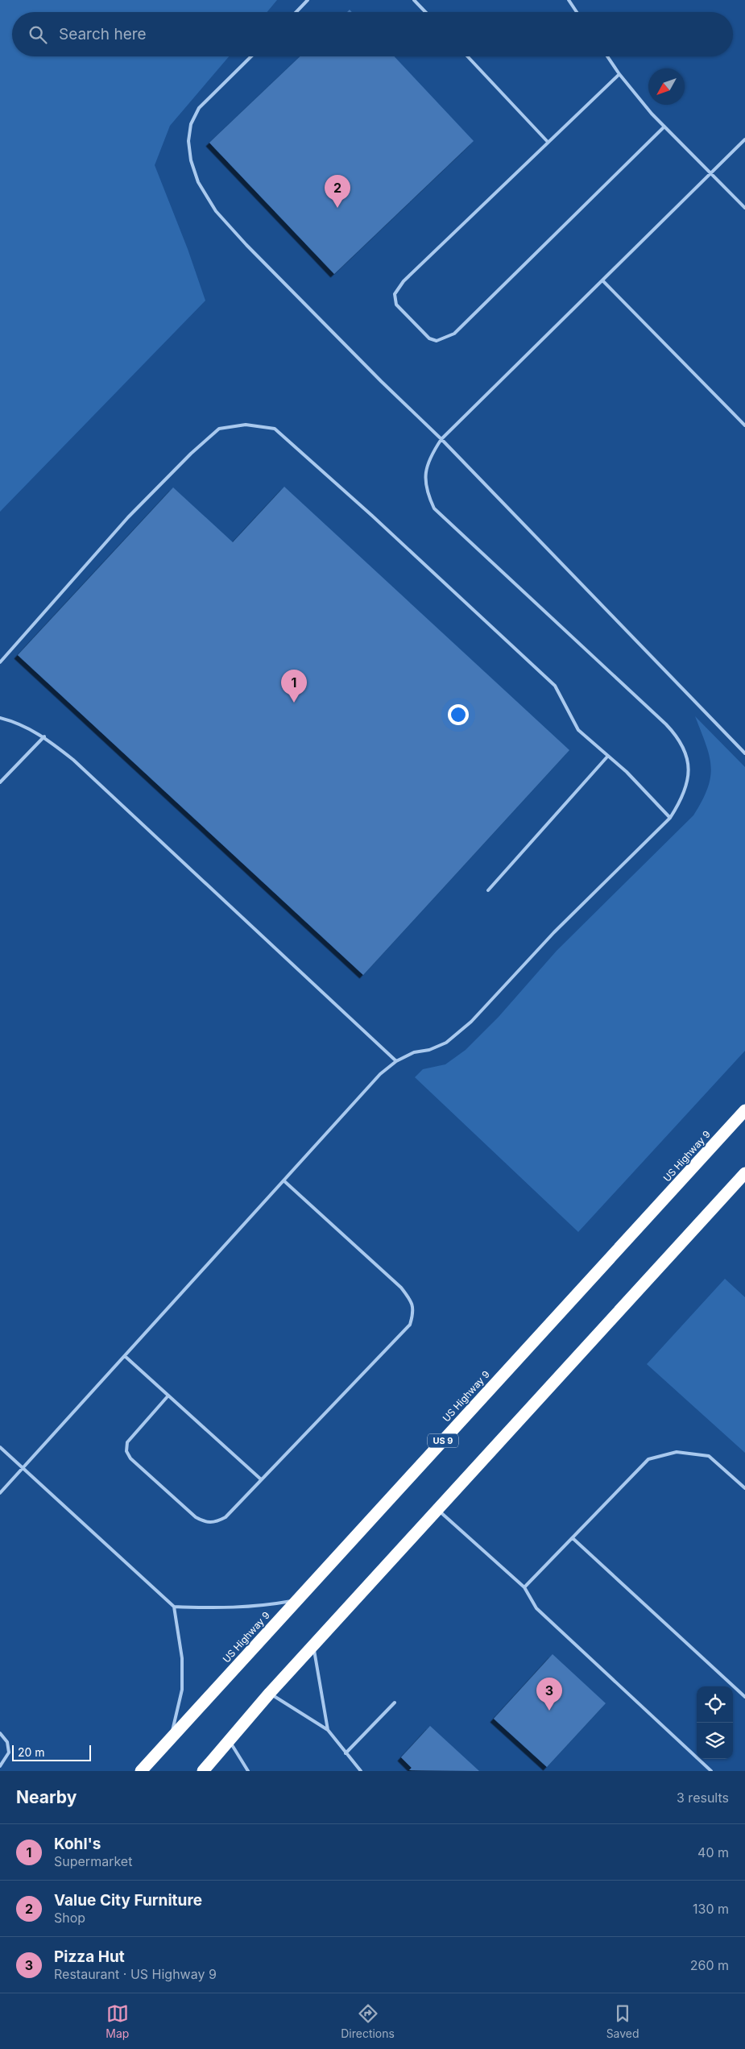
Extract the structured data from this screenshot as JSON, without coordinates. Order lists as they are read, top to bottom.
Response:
{
  "streets": {
    "highway": ["US Highway 9", "US 9"]
  },
  "scale_bar": "20 m",
  "north": "bottom left",
  "page": {
    "search": "Search here",
    "pins": ["2", "1", "3"],
    "scale": "20 m",
    "heading": ["Nearby", "3 results"],
    "list": [
      {
        "mark": "1",
        "name": "Kohl's",
        "note": "Supermarket",
        "value": "40 m"
      },
      {
        "mark": "2",
        "name": "Value City Furniture",
        "note": "Shop",
        "value": "130 m"
      },
      {
        "mark": "3",
        "name": "Pizza Hut",
        "note": "Restaurant · US Highway 9",
        "value": "260 m"
      }
    ],
    "nav": ["Map", "Directions", "Saved"]
  }
}
